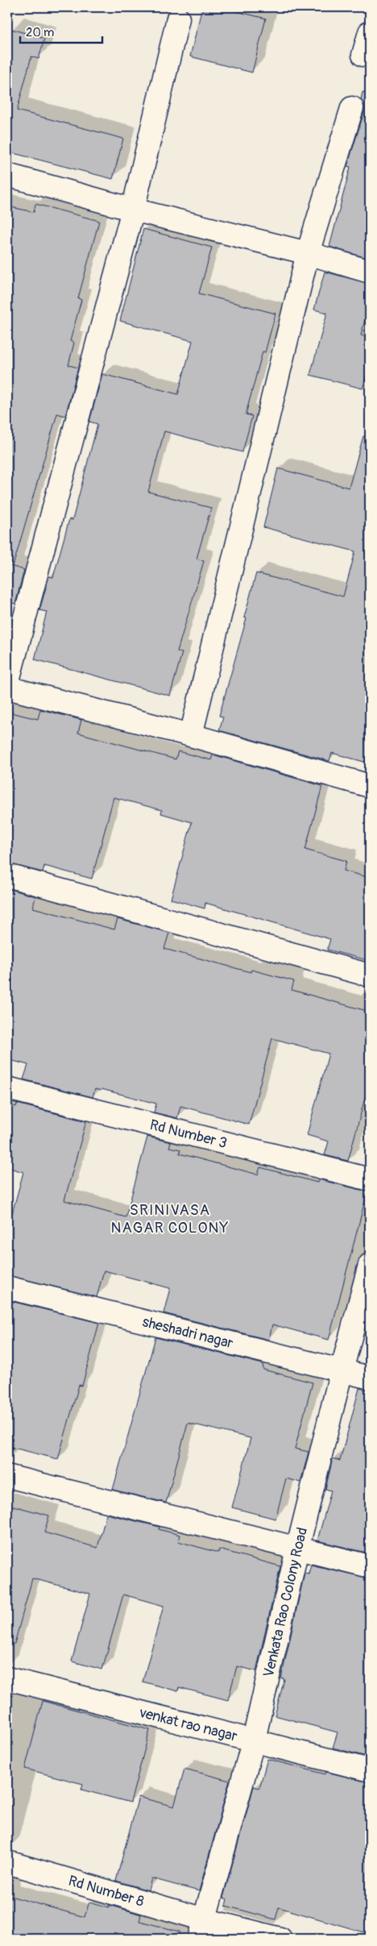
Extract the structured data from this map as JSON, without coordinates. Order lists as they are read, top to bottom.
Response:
{
  "streets": {
    "street": [
      "Rd Number 3",
      "sheshadri nagar",
      "Venkata Rao Colony Road",
      "venkat rao nagar",
      "Rd Number 8"
    ]
  },
  "crossings": [
    ["sheshadri nagar", "Venkata Rao Colony Road"],
    ["Venkata Rao Colony Road", "venkat rao nagar"],
    ["Venkata Rao Colony Road", "Rd Number 8"]
  ],
  "districts": ["SRINIVASA NAGAR COLONY"],
  "scale_bar": "20 m"
}
